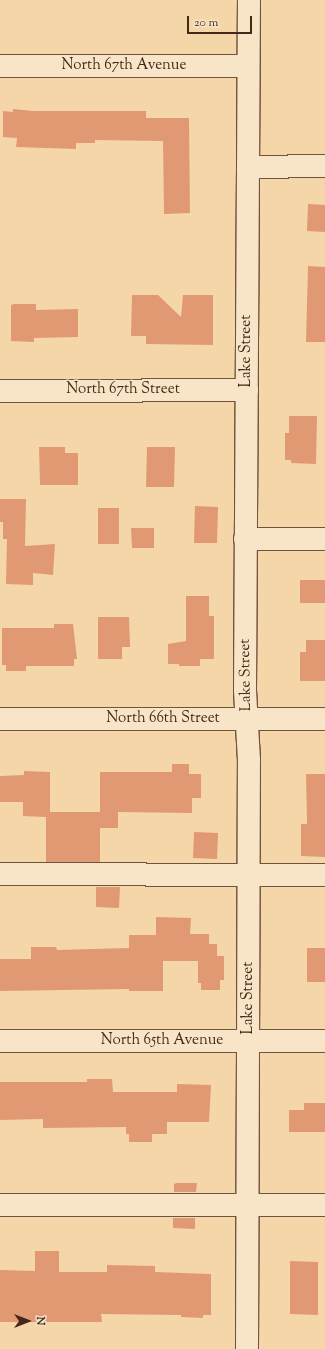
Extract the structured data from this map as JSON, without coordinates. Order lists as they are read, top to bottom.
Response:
{
  "streets": {
    "street": [
      "North 67th Avenue",
      "Lake Street",
      "North 67th Street",
      "North 66th Street",
      "North 65th Avenue"
    ]
  },
  "crossings": [
    ["North 67th Avenue", "Lake Street"],
    ["Lake Street", "North 67th Street"],
    ["Lake Street", "North 66th Street"],
    ["Lake Street", "North 65th Avenue"]
  ],
  "scale_bar": "20 m",
  "north": "right"
}
